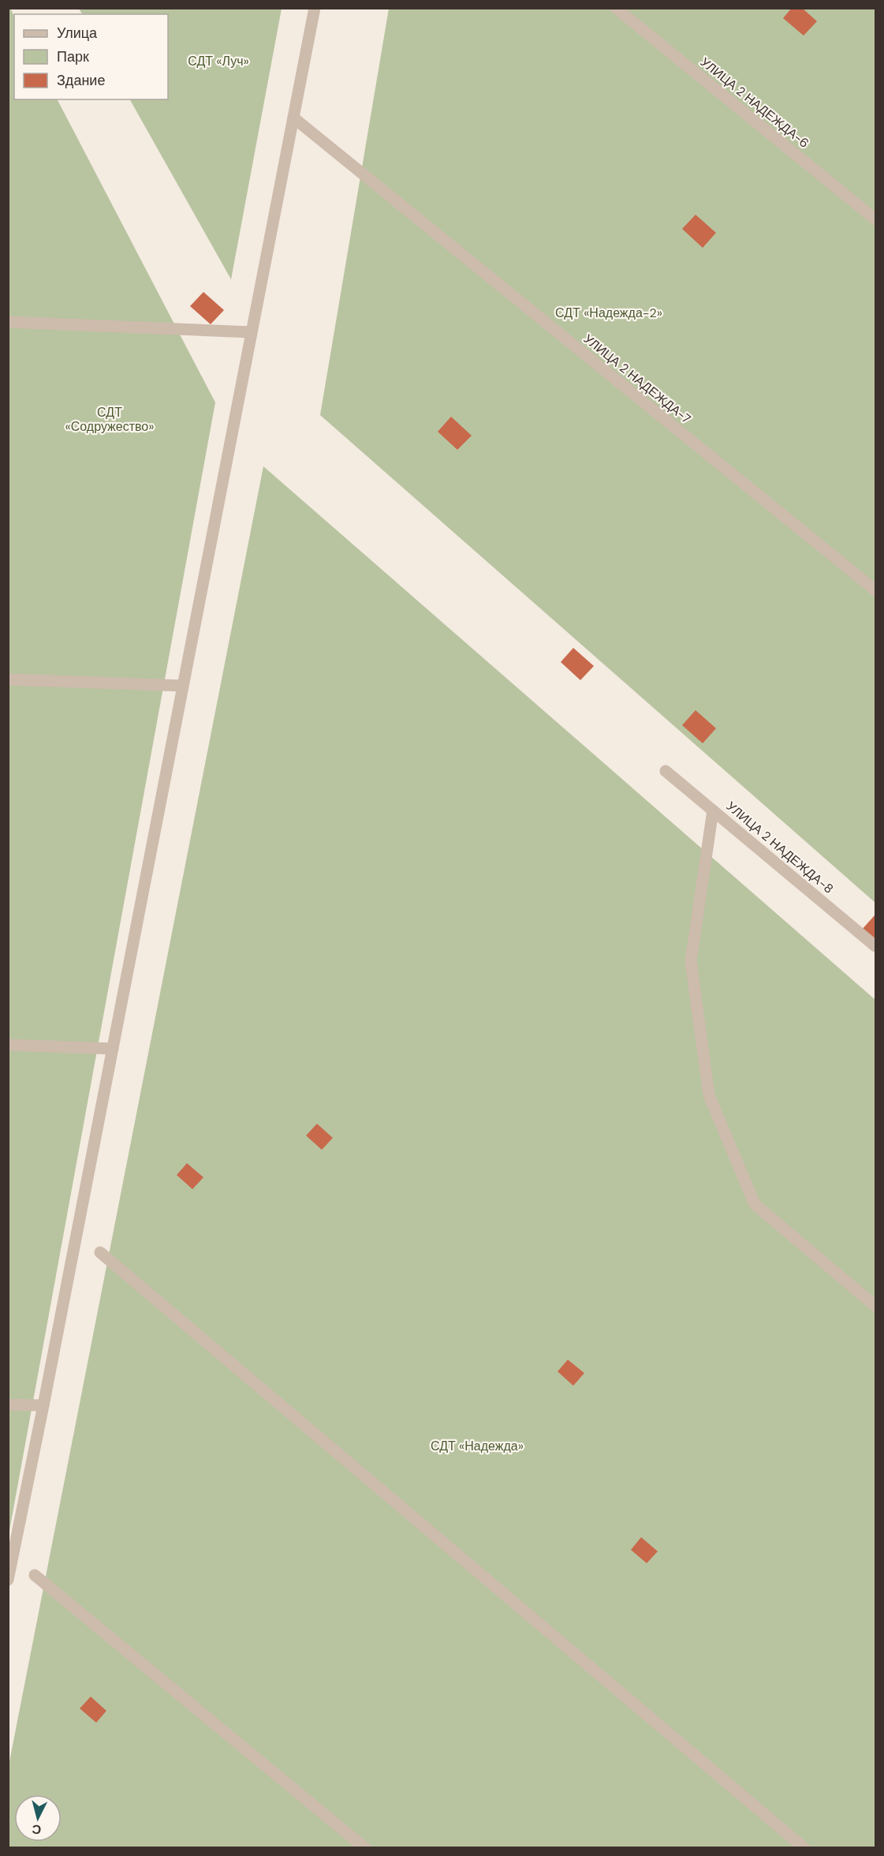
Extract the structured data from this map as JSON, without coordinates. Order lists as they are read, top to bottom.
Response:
{
  "streets": {
    "street": ["УЛИЦА 2 НАДЕЖДА-6", "УЛИЦА 2 НАДЕЖДА-7", "УЛИЦА 2 НАДЕЖДА-8"]
  },
  "parks": [
    "СДТ «Луч»",
    "СДТ «Надежда-2»",
    "СДТ «Содружество»",
    "СДТ «Надежда»"
  ],
  "legend": ["Улица", "Парк", "Здание"],
  "north": "bottom"
}
